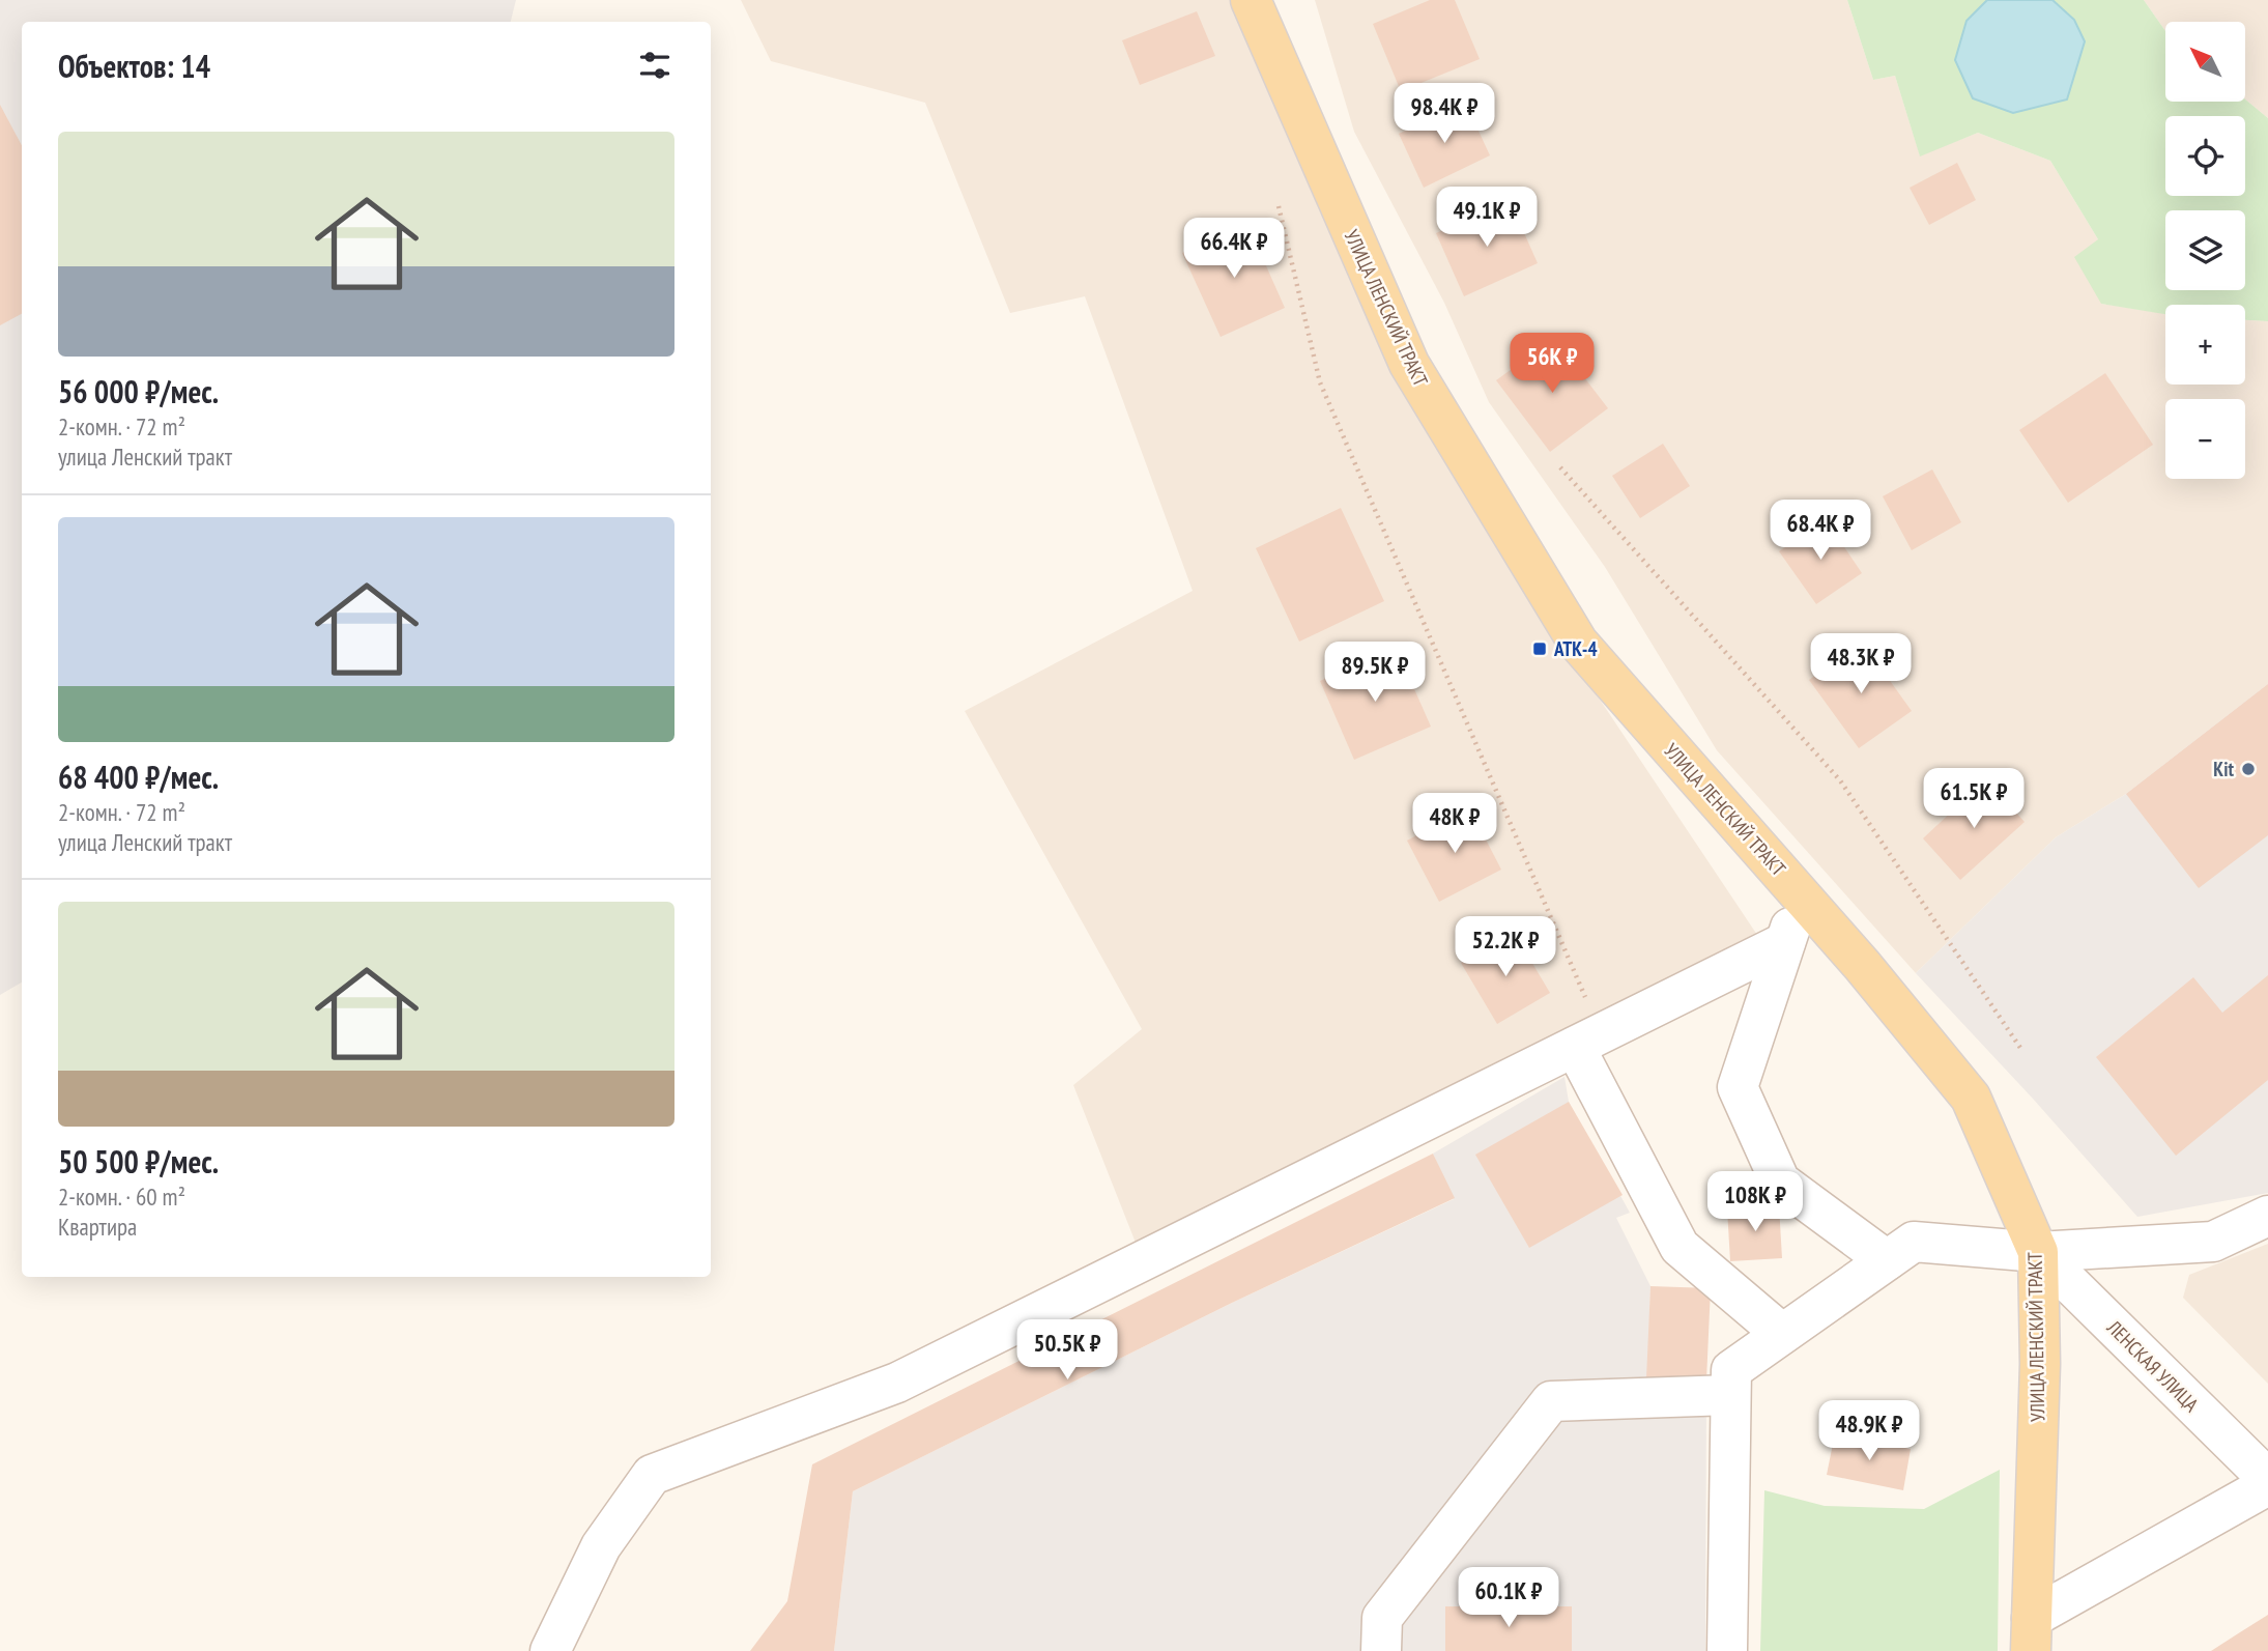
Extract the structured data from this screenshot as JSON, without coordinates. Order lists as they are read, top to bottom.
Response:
{
  "streets": {
    "main road": ["УЛИЦА ЛЕНСКИЙ ТРАКТ"],
    "street": ["ЛЕНСКАЯ УЛИЦА"]
  },
  "crossings": [
    ["УЛИЦА ЛЕНСКИЙ ТРАКТ", "ЛЕНСКАЯ УЛИЦА"]
  ],
  "places": {
    "transit": ["АТК-4"],
    "other": ["Kit"]
  },
  "north": "top left",
  "page": {
    "map_buttons": ["+", "−"],
    "heading": "Объектов: 14",
    "price": [
      "98.4K ₽",
      "49.1K ₽",
      "66.4K ₽",
      "56K ₽",
      "68.4K ₽",
      "48.3K ₽",
      "89.5K ₽",
      "61.5K ₽",
      "48K ₽",
      "52.2K ₽",
      "108K ₽",
      "50.5K ₽",
      "48.9K ₽",
      "60.1K ₽"
    ],
    "list": [
      {
        "name": "56 000 ₽/мес.",
        "note": "2-комн. · 72 m² · улица Ленский тракт"
      },
      {
        "name": "68 400 ₽/мес.",
        "note": "2-комн. · 72 m² · улица Ленский тракт"
      },
      {
        "name": "50 500 ₽/мес.",
        "note": "2-комн. · 60 m² · Квартира"
      }
    ]
  }
}
